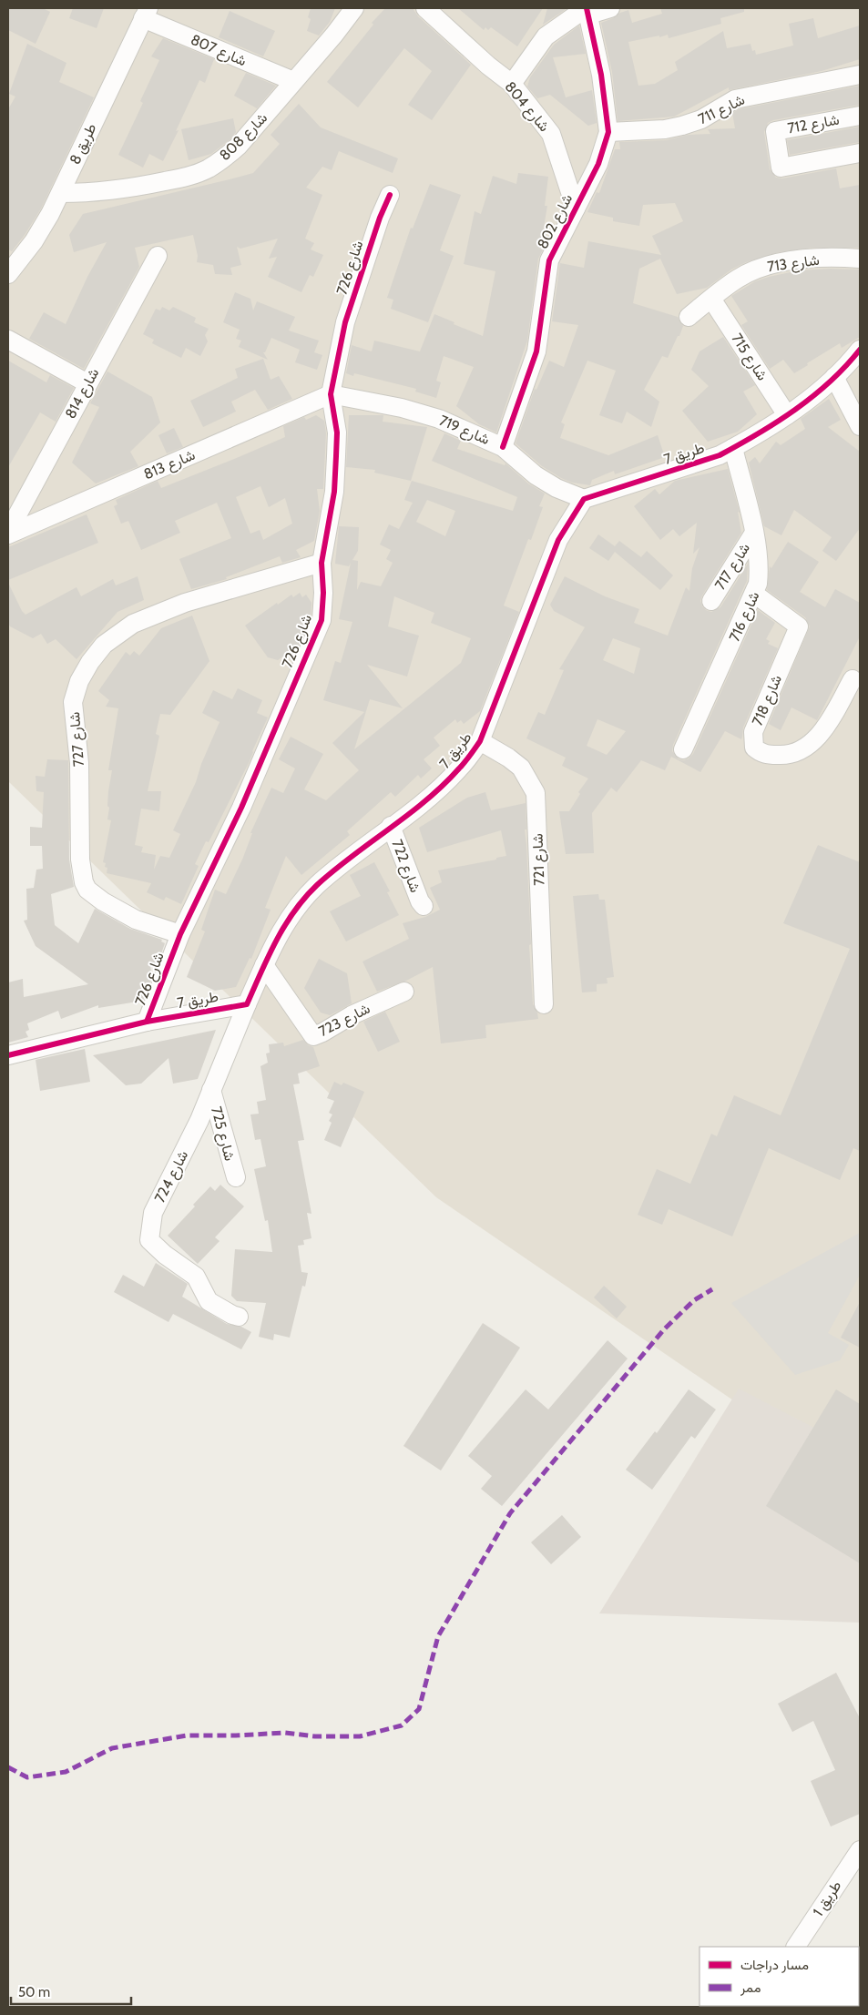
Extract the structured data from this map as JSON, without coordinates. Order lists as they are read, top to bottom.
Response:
{
  "streets": {
    "street": [
      "شارع 807",
      "شارع 804",
      "شارع 711",
      "شارع 712",
      "شارع 808",
      "طريق 8",
      "شارع 802",
      "شارع 713",
      "شارع 726",
      "شارع 715",
      "شارع 814",
      "شارع 719",
      "7 طريق",
      "شارع 813",
      "شارع 717",
      "شارع 716",
      "شارع 718",
      "شارع 727",
      "شارع 721",
      "شارع 722",
      "شارع 723",
      "شارع 725",
      "شارع 724",
      "طريق 1"
    ]
  },
  "crossings": [
    ["شارع 807", "شارع 808"],
    ["شارع 807", "طريق 8"],
    ["شارع 804", "شارع 802"],
    ["شارع 711", "شارع 802"],
    ["شارع 808", "طريق 8"],
    ["شارع 802", "شارع 719"],
    ["شارع 713", "شارع 715"],
    ["شارع 726", "شارع 719"],
    ["شارع 726", "7 طريق"],
    ["شارع 726", "شارع 813"],
    ["شارع 726", "شارع 727"],
    ["شارع 715", "7 طريق"],
    ["شارع 814", "شارع 813"],
    ["شارع 719", "7 طريق"],
    ["شارع 719", "شارع 813"],
    ["7 طريق", "شارع 716"],
    ["7 طريق", "شارع 721"],
    ["7 طريق", "شارع 722"],
    ["7 طريق", "شارع 723"],
    ["7 طريق", "شارع 724"],
    ["شارع 717", "شارع 716"],
    ["شارع 716", "شارع 718"],
    ["شارع 725", "شارع 724"]
  ],
  "legend": ["مسار دراجات", "ممر"],
  "scale_bar": "50 m"
}
